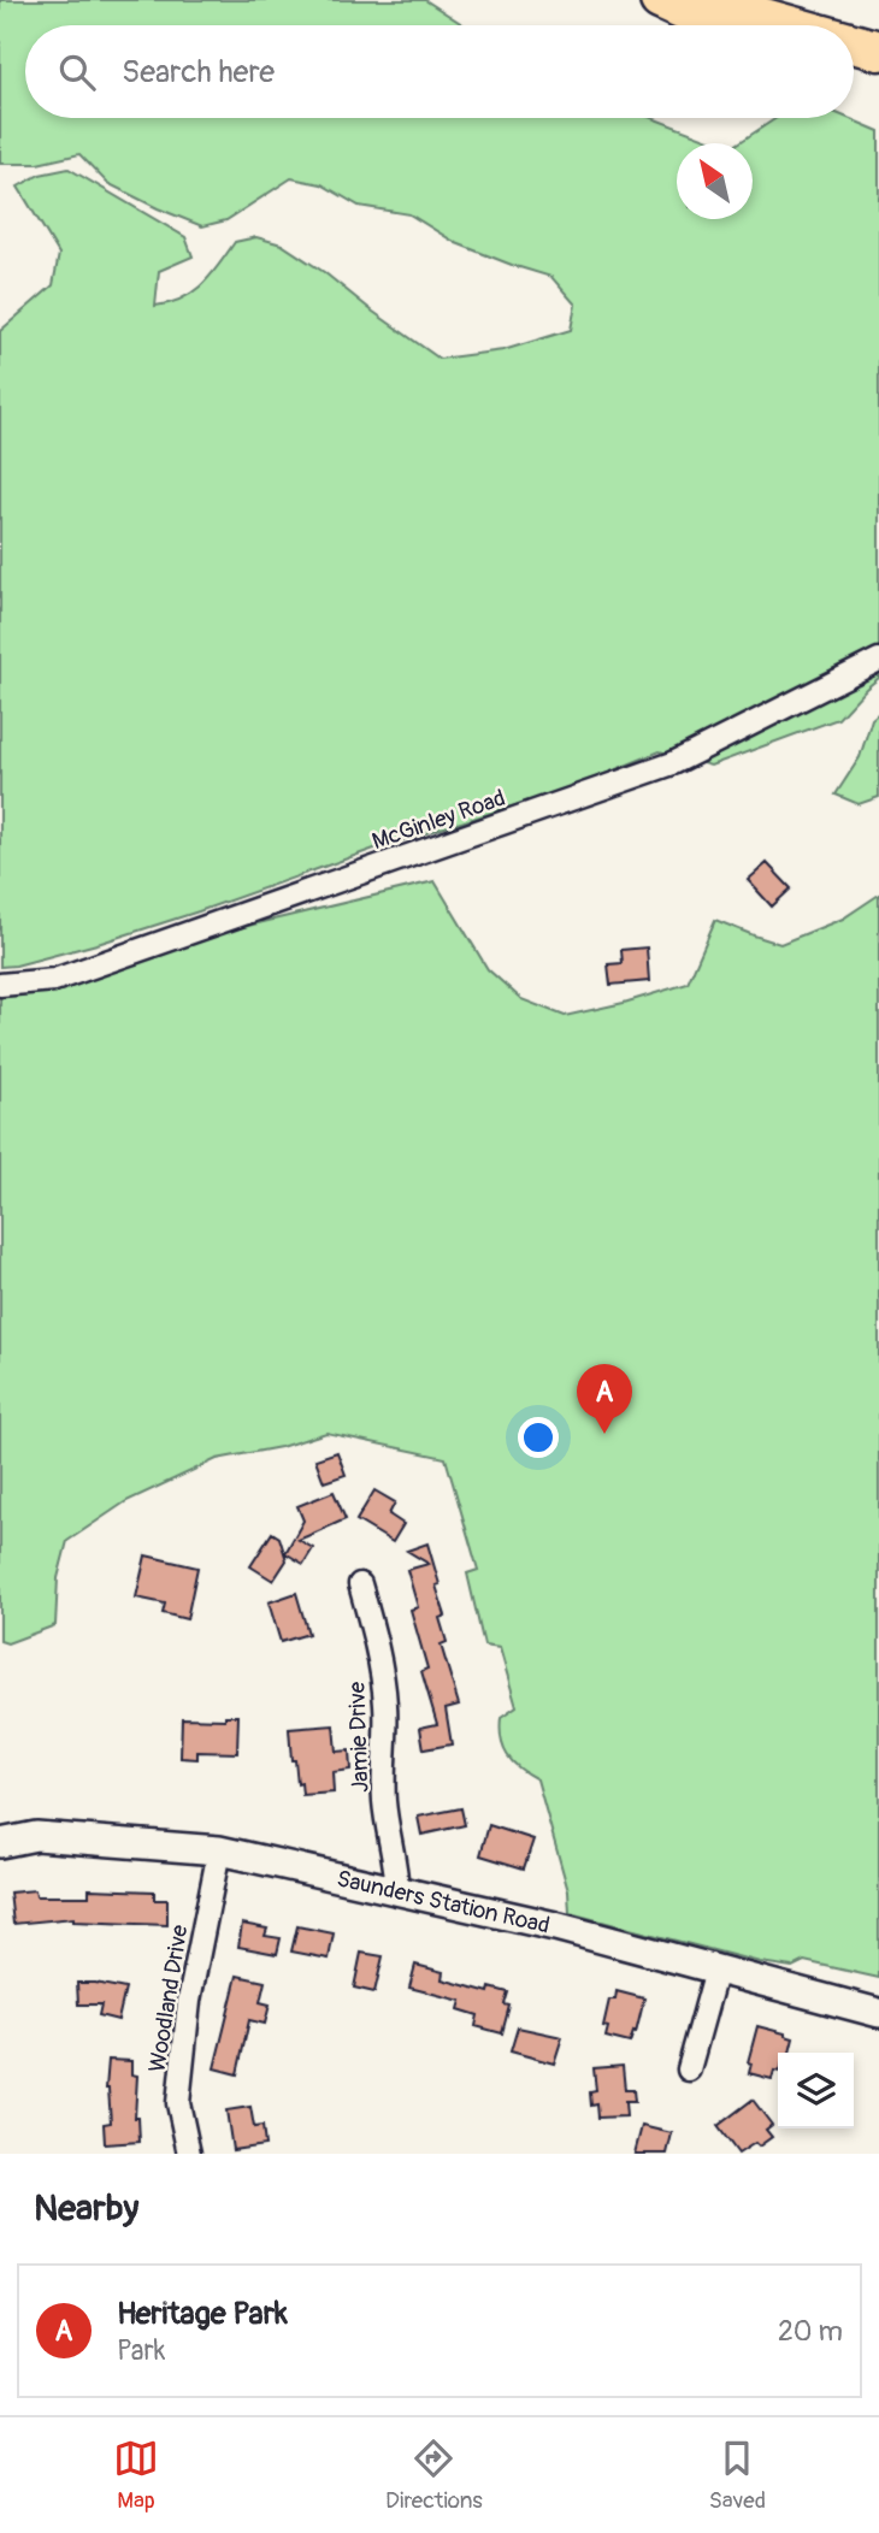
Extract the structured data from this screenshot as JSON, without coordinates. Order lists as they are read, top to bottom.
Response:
{
  "streets": {
    "street": [
      "McGinley Road",
      "Jamie Drive",
      "Saunders Station Road",
      "Woodland Drive"
    ]
  },
  "crossings": [
    ["Jamie Drive", "Saunders Station Road"],
    ["Saunders Station Road", "Woodland Drive"]
  ],
  "north": "top left",
  "page": {
    "search": "Search here",
    "pins": "A",
    "heading": "Nearby",
    "list": [
      {
        "mark": "A",
        "name": "Heritage Park",
        "note": "Park",
        "value": "20 m"
      }
    ],
    "nav": ["Map", "Directions", "Saved"]
  }
}
